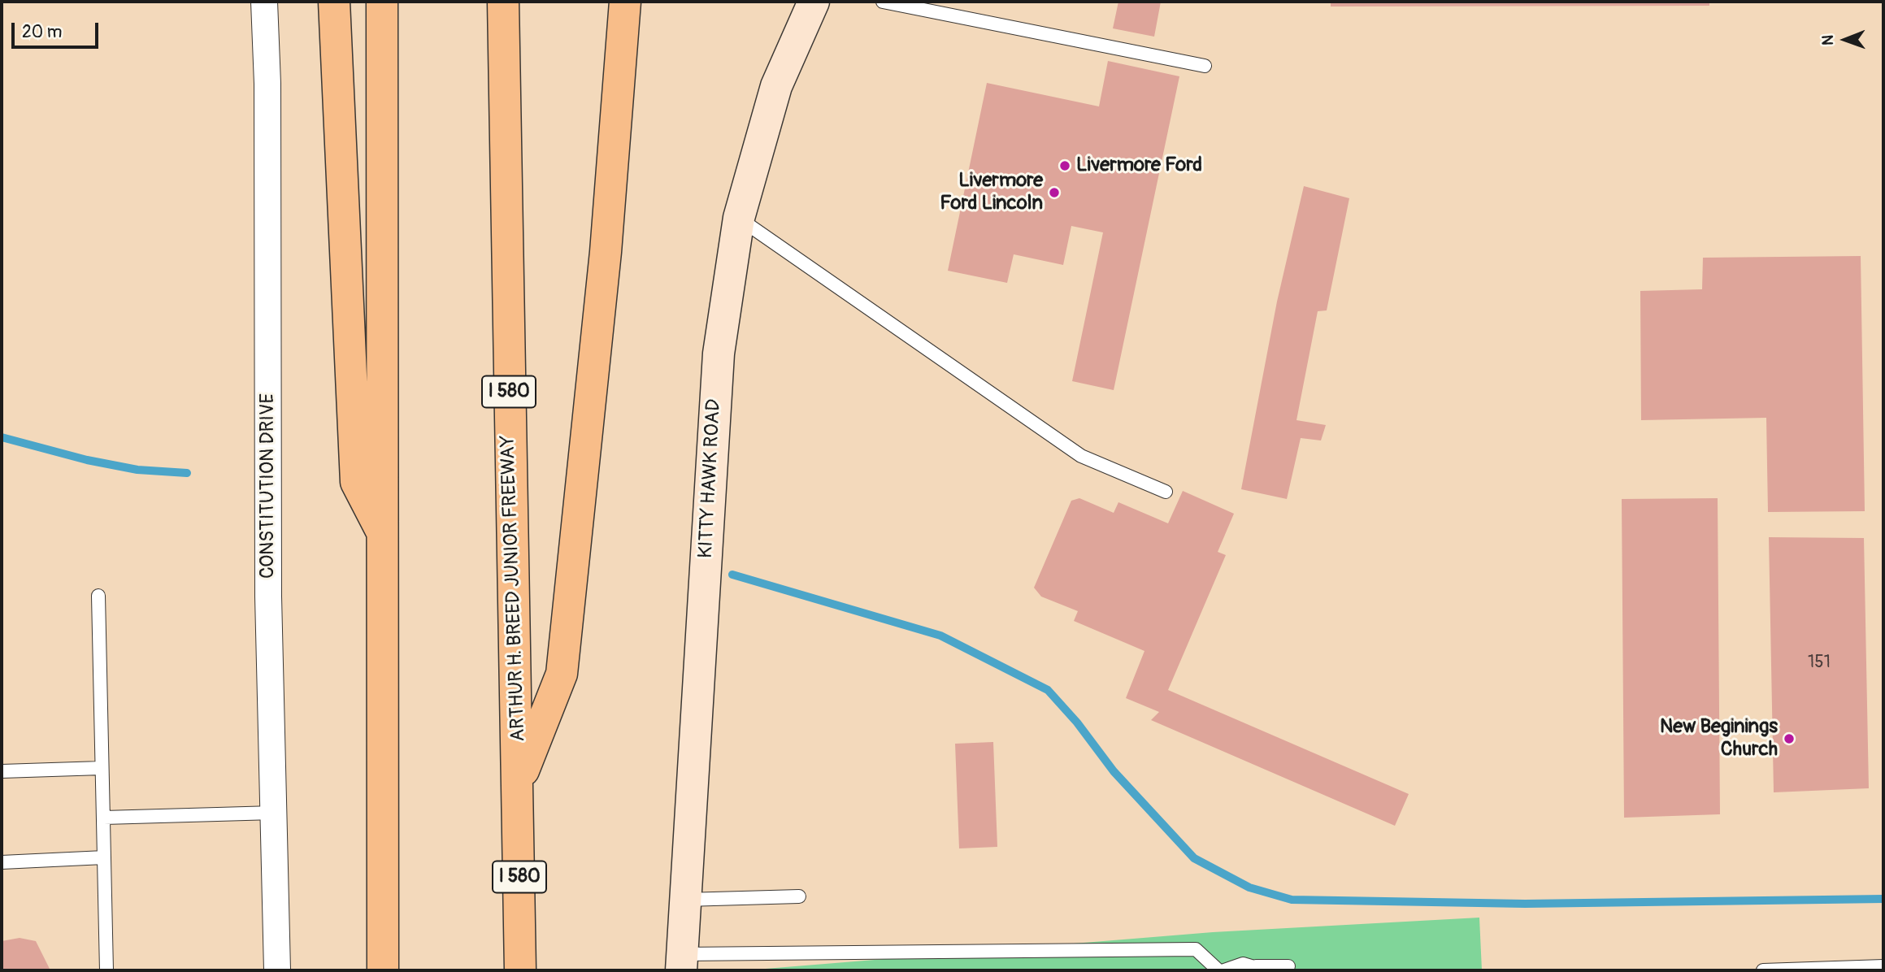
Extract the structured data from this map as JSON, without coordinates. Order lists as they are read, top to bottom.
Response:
{
  "streets": {
    "highway": ["I 580", "ARTHUR H. BREED JUNIOR FREEWAY"],
    "street": ["KITTY HAWK ROAD", "CONSTITUTION DRIVE"]
  },
  "places": ["Livermore Ford", "Livermore Ford Lincoln", "New Beginings Church"],
  "house_numbers": ["151"],
  "scale_bar": "20 m",
  "north": "left"
}
